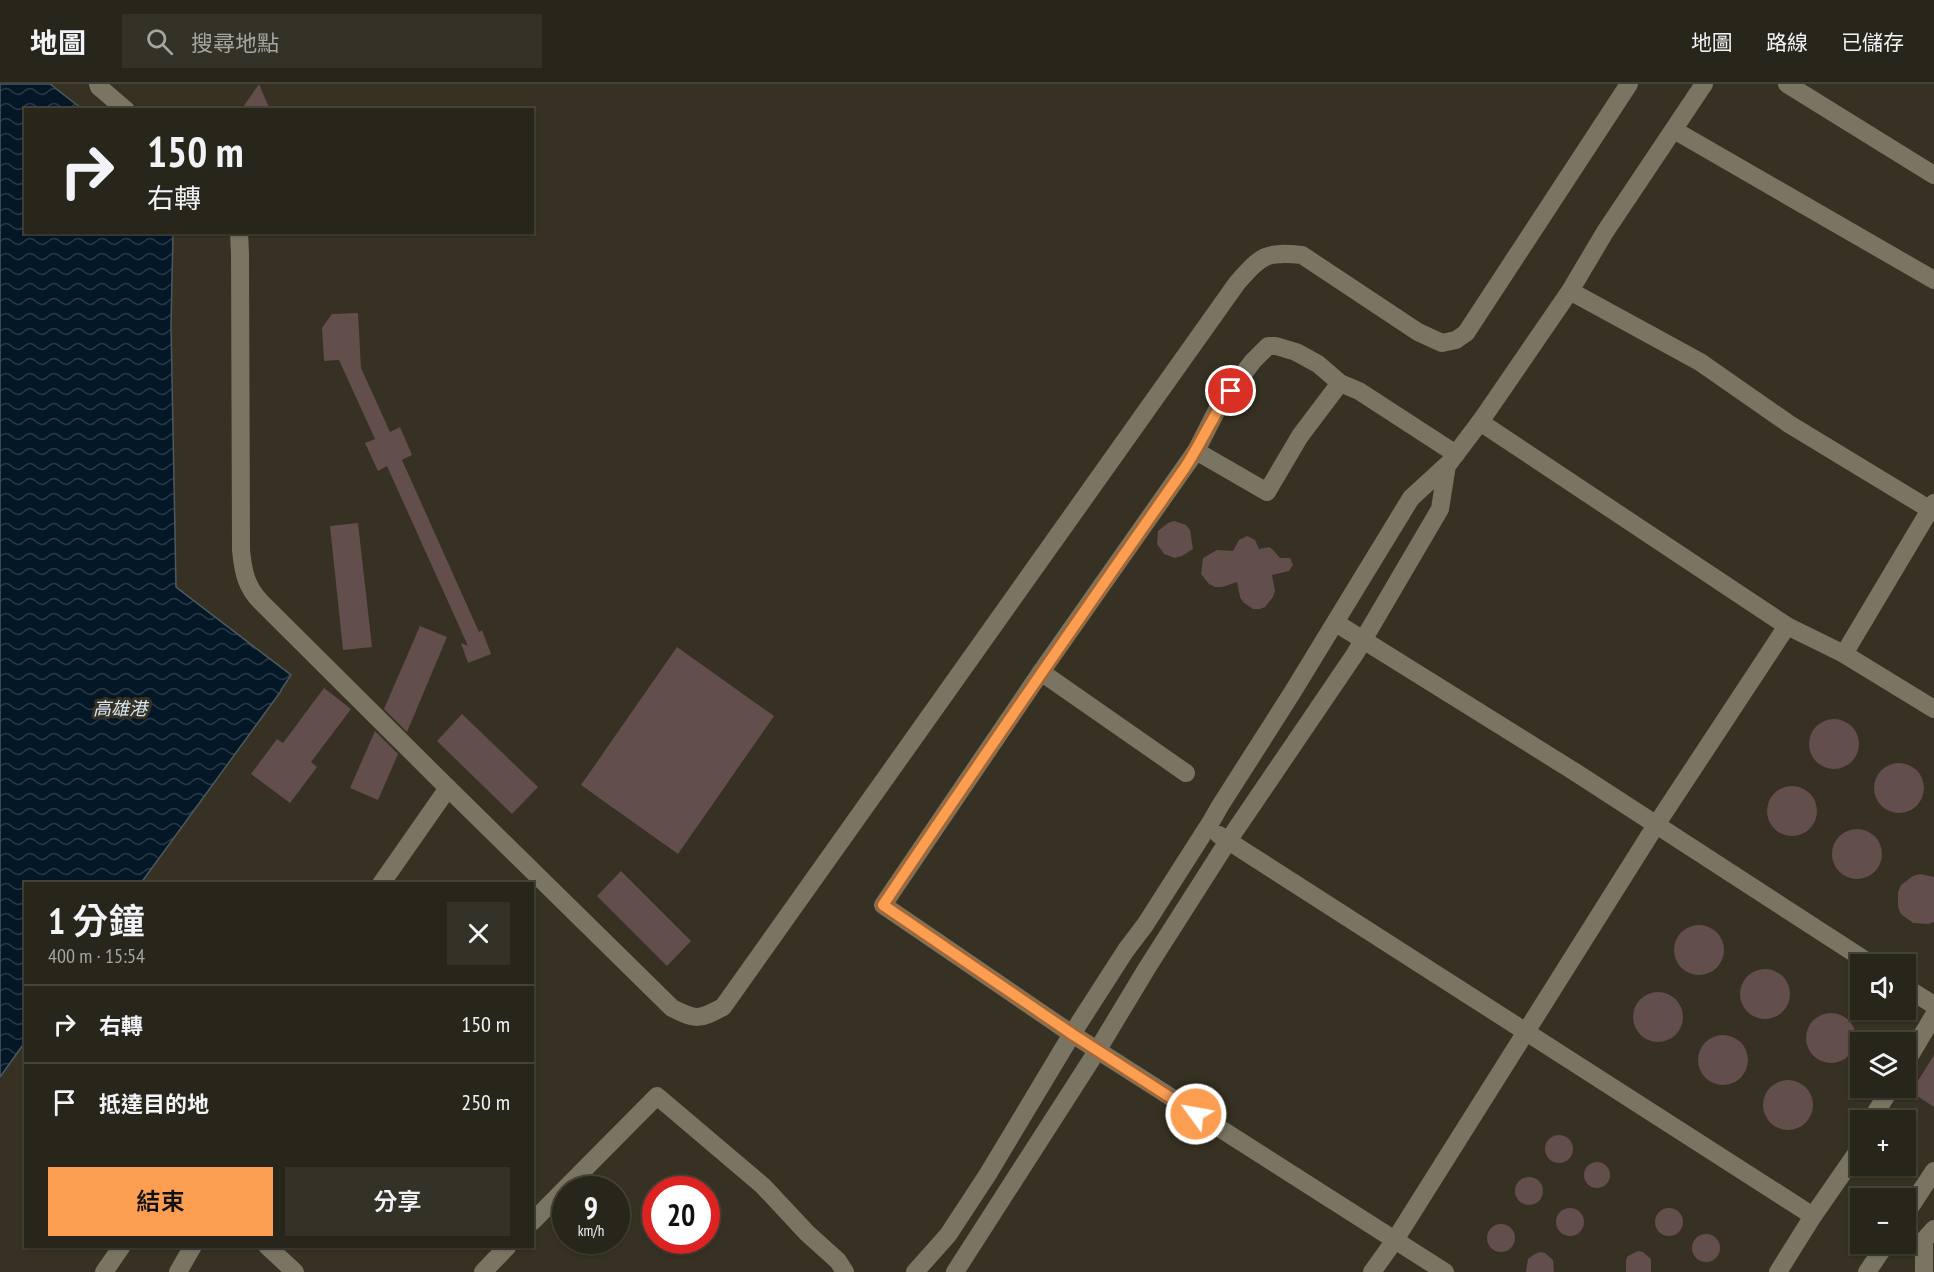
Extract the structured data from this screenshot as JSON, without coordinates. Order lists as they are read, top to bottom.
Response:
{
  "water": ["高雄港"],
  "page": {
    "header": "地圖",
    "search": "搜尋地點",
    "nav": ["地圖", "路線", "已儲存"],
    "turn": ["150 m", "右轉"],
    "heading": ["1 分鐘", "400 m · 15:54"],
    "map_buttons": ["+", "−"],
    "list": [
      {
        "name": "右轉",
        "value": "150 m"
      },
      {
        "name": "抵達目的地",
        "value": "250 m"
      }
    ],
    "buttons": ["結束", "分享"],
    "speed": "9 km/h",
    "limit": "20"
  }
}
